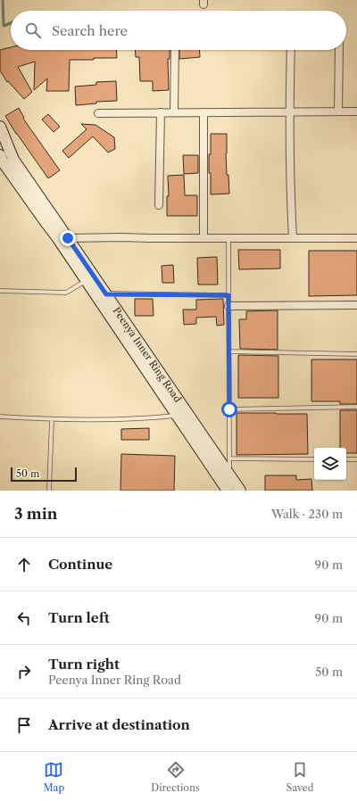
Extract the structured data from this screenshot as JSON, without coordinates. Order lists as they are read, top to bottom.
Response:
{
  "streets": {
    "main road": ["Peenya Inner Ring Road"]
  },
  "scale_bar": "50 m",
  "page": {
    "search": "Search here",
    "scale": "50 m",
    "heading": ["3 min", "Walk · 230 m"],
    "list": [
      ["Continue", "90 m"],
      ["Turn left", "90 m"],
      ["Turn right", "Peenya Inner Ring Road", "50 m"],
      "Arrive at destination"
    ],
    "nav": ["Map", "Directions", "Saved"]
  }
}
